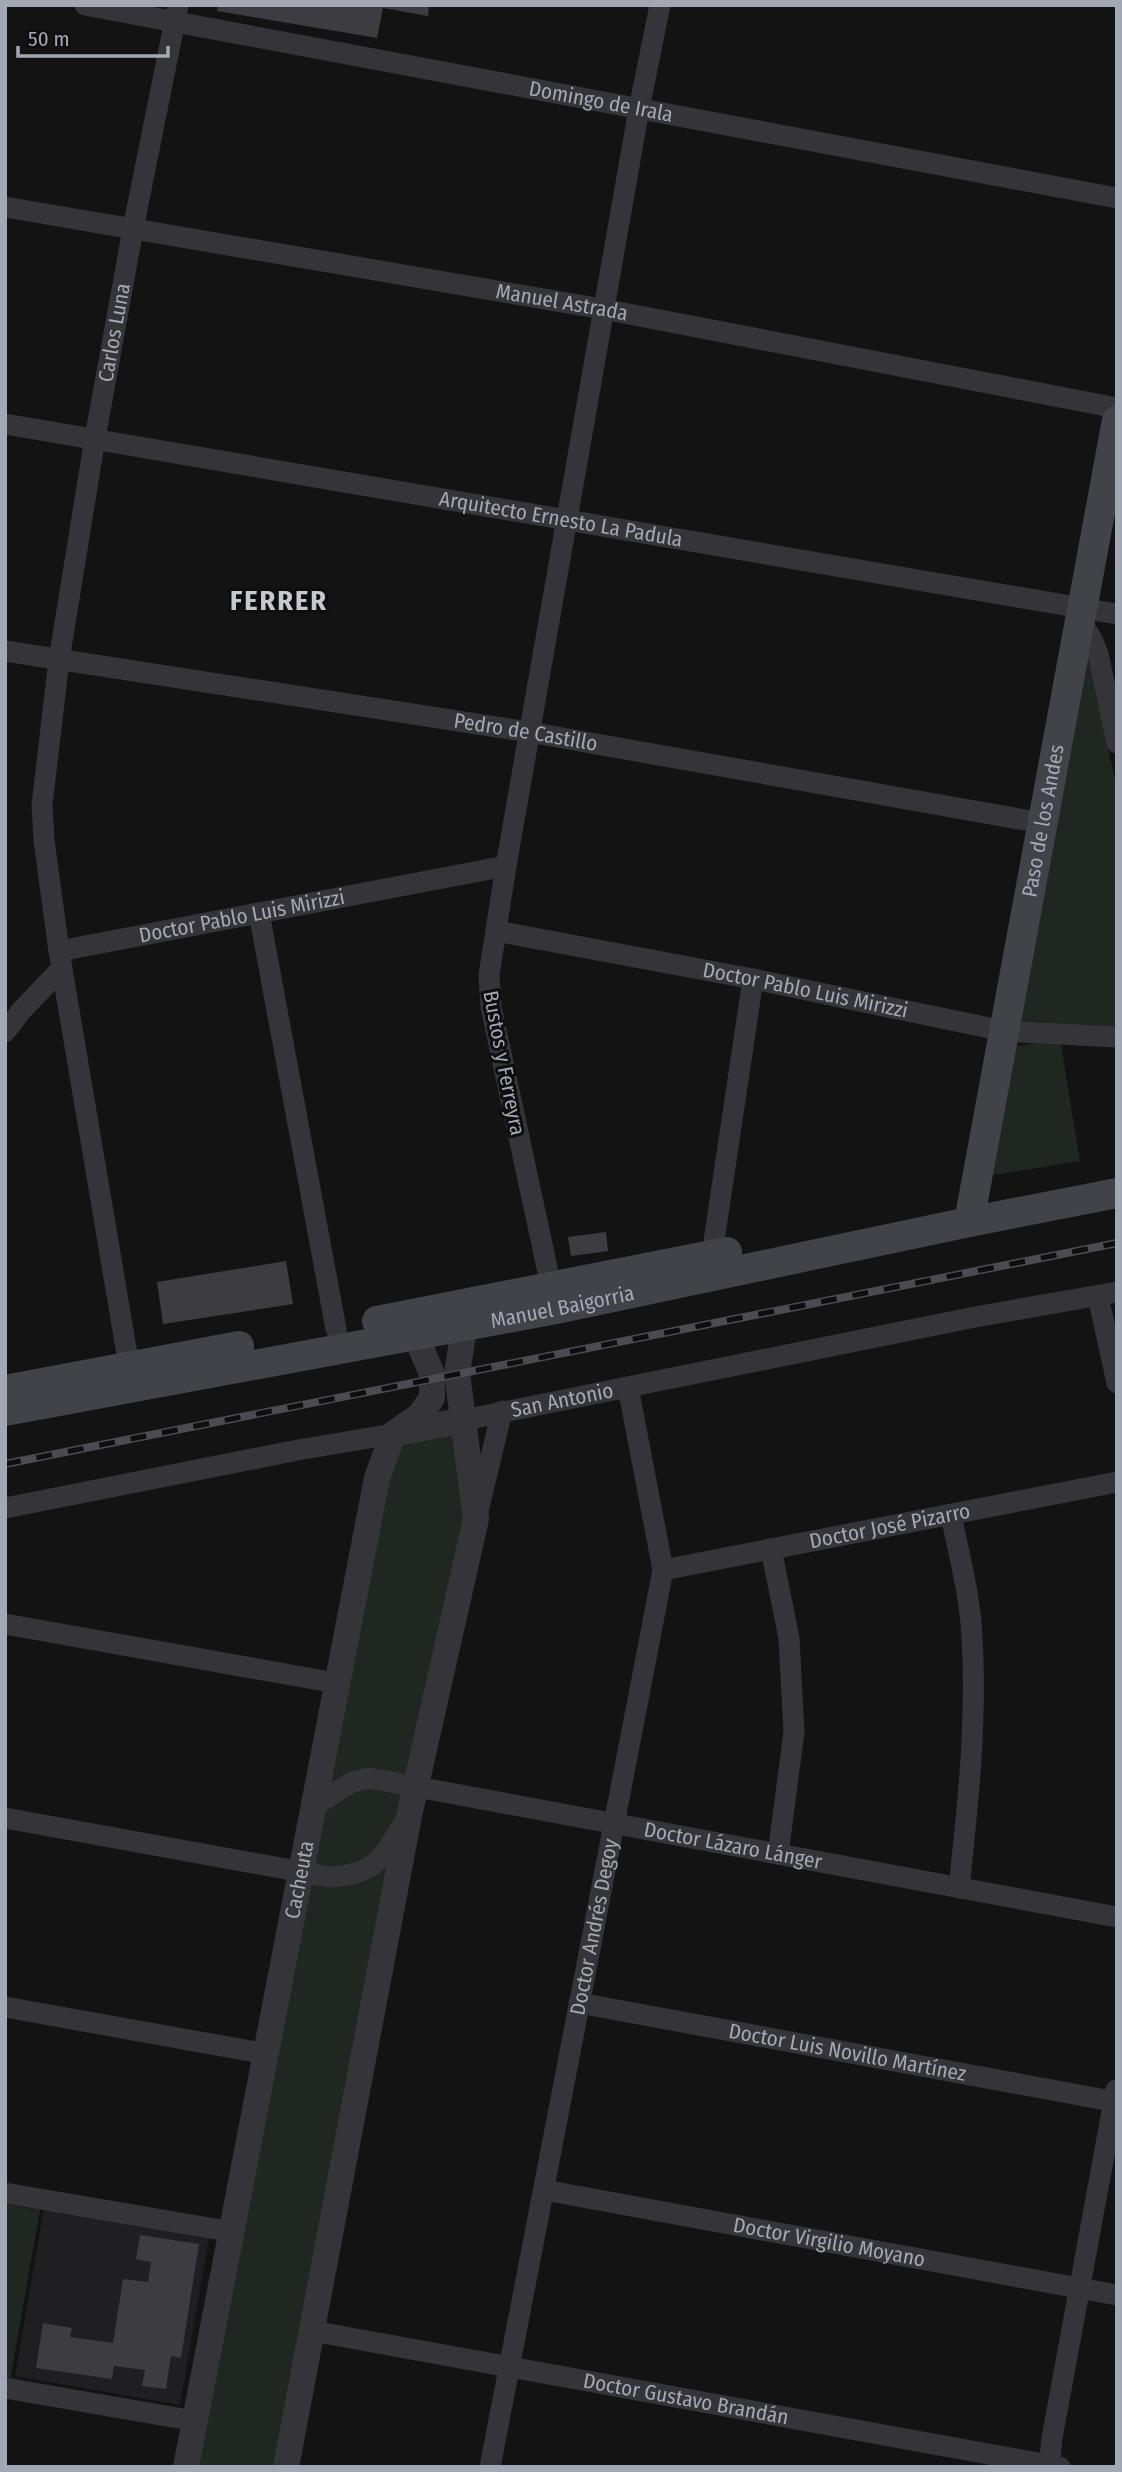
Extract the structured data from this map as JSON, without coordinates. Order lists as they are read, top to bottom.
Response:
{
  "streets": {
    "main road": ["Paso de los Andes", "Manuel Baigorria"],
    "street": [
      "Domingo de Irala",
      "Manuel Astrada",
      "Carlos Luna",
      "Arquitecto Ernesto La Padula",
      "Pedro de Castillo",
      "Doctor Pablo Luis Mirizzi",
      "Bustos y Ferreyra",
      "San Antonio",
      "Doctor José Pizarro",
      "Doctor Lázaro Lánger",
      "Cacheuta",
      "Doctor Andrés Degoy",
      "Doctor Luis Novillo Martínez",
      "Doctor Virgilio Moyano",
      "Doctor Gustavo Brandán"
    ]
  },
  "crossings": [
    ["Domingo de Irala", "Carlos Luna"],
    ["Domingo de Irala", "Bustos y Ferreyra"],
    ["Manuel Astrada", "Carlos Luna"],
    ["Manuel Astrada", "Bustos y Ferreyra"],
    ["Carlos Luna", "Arquitecto Ernesto La Padula"],
    ["Carlos Luna", "Pedro de Castillo"],
    ["Carlos Luna", "Doctor Pablo Luis Mirizzi"],
    ["Carlos Luna", "Manuel Baigorria"],
    ["Arquitecto Ernesto La Padula", "Paso de los Andes"],
    ["Arquitecto Ernesto La Padula", "Bustos y Ferreyra"],
    ["Pedro de Castillo", "Paso de los Andes"],
    ["Pedro de Castillo", "Bustos y Ferreyra"],
    ["Paso de los Andes", "Doctor Pablo Luis Mirizzi"],
    ["Paso de los Andes", "Manuel Baigorria"],
    ["Doctor Pablo Luis Mirizzi", "Bustos y Ferreyra"],
    ["Bustos y Ferreyra", "Manuel Baigorria"],
    ["San Antonio", "Cacheuta"],
    ["San Antonio", "Doctor Andrés Degoy"],
    ["Doctor José Pizarro", "Doctor Andrés Degoy"],
    ["Doctor Lázaro Lánger", "Cacheuta"],
    ["Doctor Lázaro Lánger", "Doctor Andrés Degoy"],
    ["Doctor Andrés Degoy", "Doctor Luis Novillo Martínez"],
    ["Doctor Andrés Degoy", "Doctor Virgilio Moyano"],
    ["Doctor Andrés Degoy", "Doctor Gustavo Brandán"]
  ],
  "districts": ["FERRER"],
  "scale_bar": "50 m"
}
